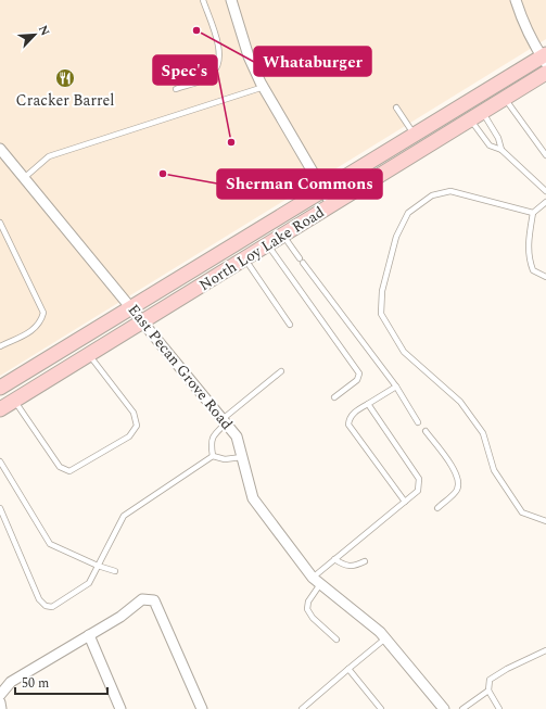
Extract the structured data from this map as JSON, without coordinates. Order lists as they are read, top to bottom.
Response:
{
  "streets": {
    "main road": ["North Loy Lake Road"],
    "street": ["East Pecan Grove Road"]
  },
  "crossings": [
    ["North Loy Lake Road", "East Pecan Grove Road"]
  ],
  "places": {
    "other": ["Whataburger", "Spec's", "Sherman Commons"],
    "restaurant": ["Cracker Barrel"]
  },
  "scale_bar": "50 m",
  "north": "top right"
}
